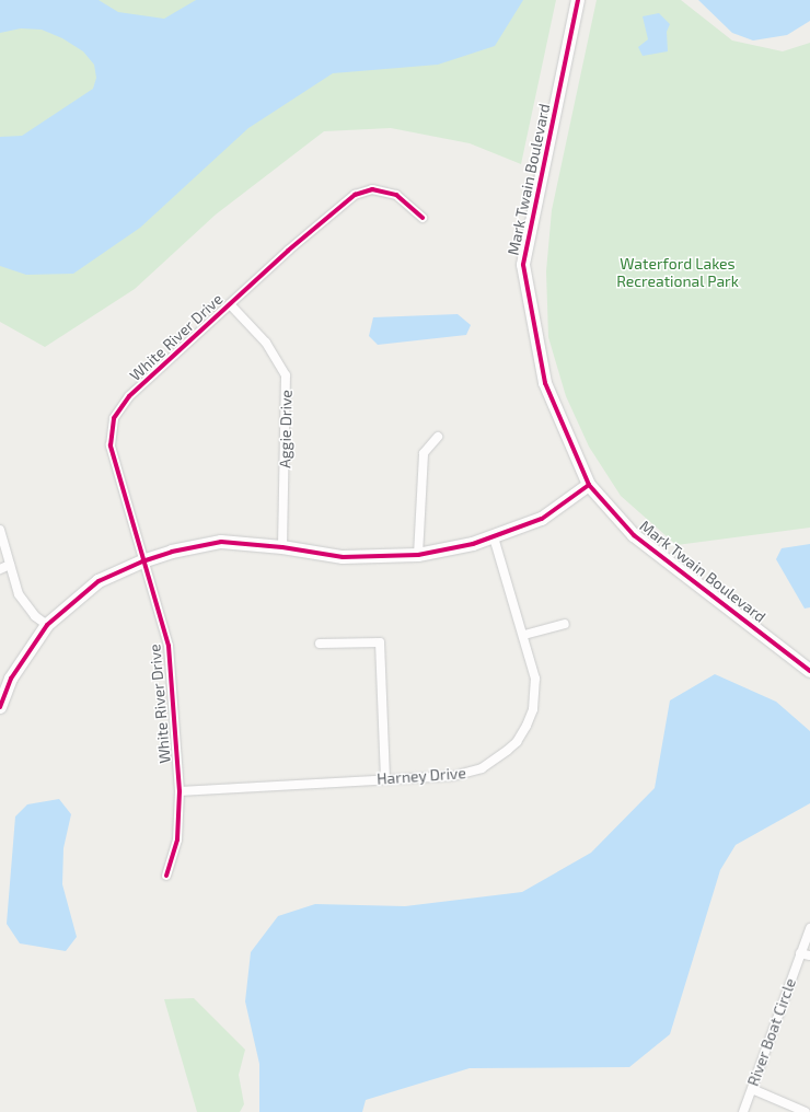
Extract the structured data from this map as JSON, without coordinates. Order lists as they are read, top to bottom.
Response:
{
  "streets": {
    "street": [
      "Mark Twain Boulevard",
      "White River Drive",
      "Aggie Drive",
      "Harney Drive",
      "River Boat Circle"
    ]
  },
  "crossings": [
    ["White River Drive", "Aggie Drive"],
    ["White River Drive", "Harney Drive"]
  ],
  "parks": ["Waterford Lakes Recreational Park"]
}
